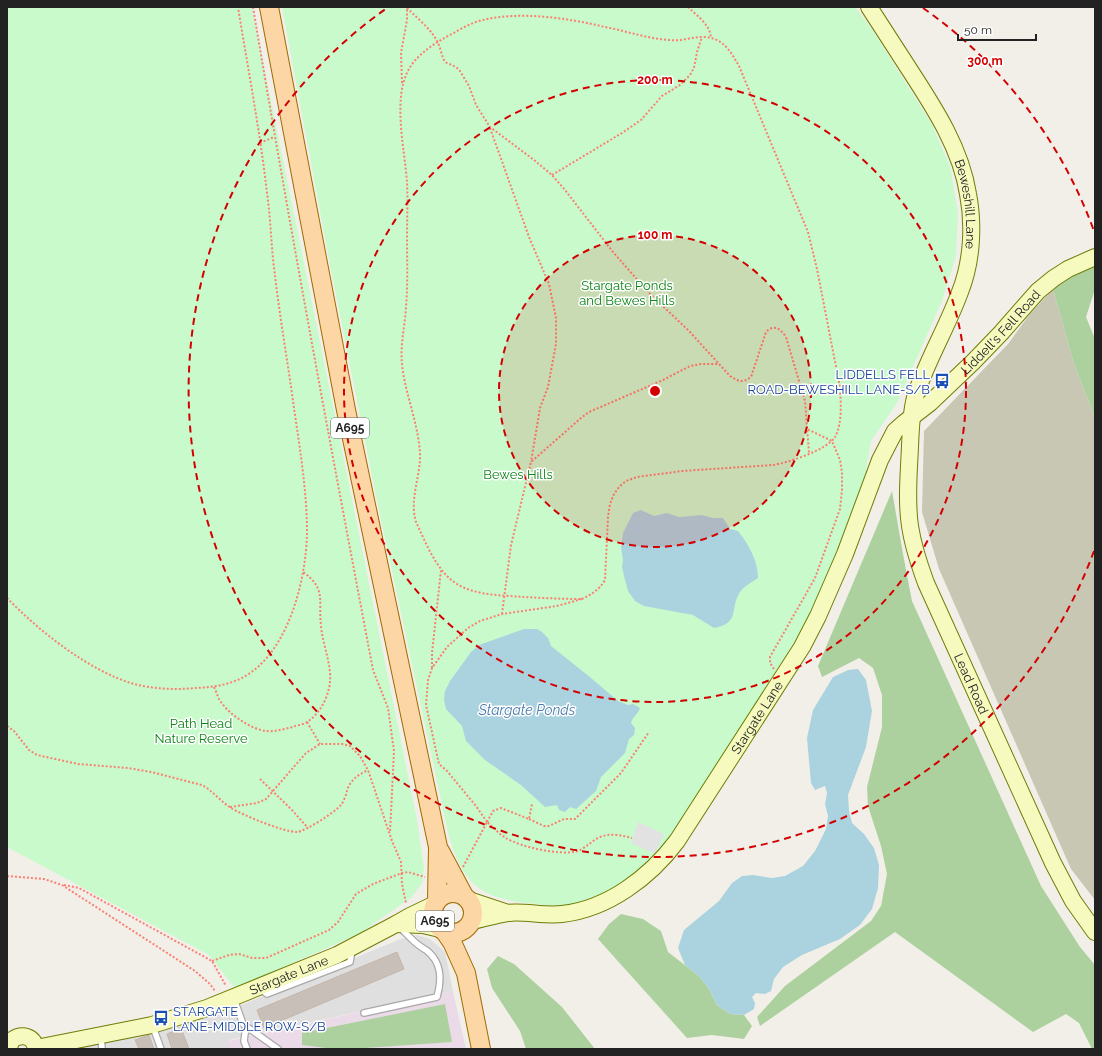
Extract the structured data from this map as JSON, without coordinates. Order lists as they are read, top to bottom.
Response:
{
  "streets": {
    "main road": ["A695"],
    "street": [
      "Beweshill Lane",
      "Liddell's Fell Road",
      "Lead Road",
      "Stargate Lane"
    ]
  },
  "crossings": [
    ["Beweshill Lane", "Liddell's Fell Road"],
    ["Beweshill Lane", "Lead Road"],
    ["Beweshill Lane", "Stargate Lane"],
    ["Liddell's Fell Road", "Lead Road"],
    ["Liddell's Fell Road", "Stargate Lane"],
    ["A695", "Stargate Lane"],
    ["Lead Road", "Stargate Lane"]
  ],
  "water": ["Stargate Ponds"],
  "parks": ["Stargate Ponds and Bewes Hills", "Bewes Hills", "Path Head Nature Reserve"],
  "places": {
    "bus stop": ["LIDDELLS FELL ROAD-BEWESHILL LANE-S/B", "STARGATE LANE-MIDDLE ROW-S/B"]
  },
  "scale_bar": "50 m",
  "rings": ["300 m", "200 m", "100 m"]
}
